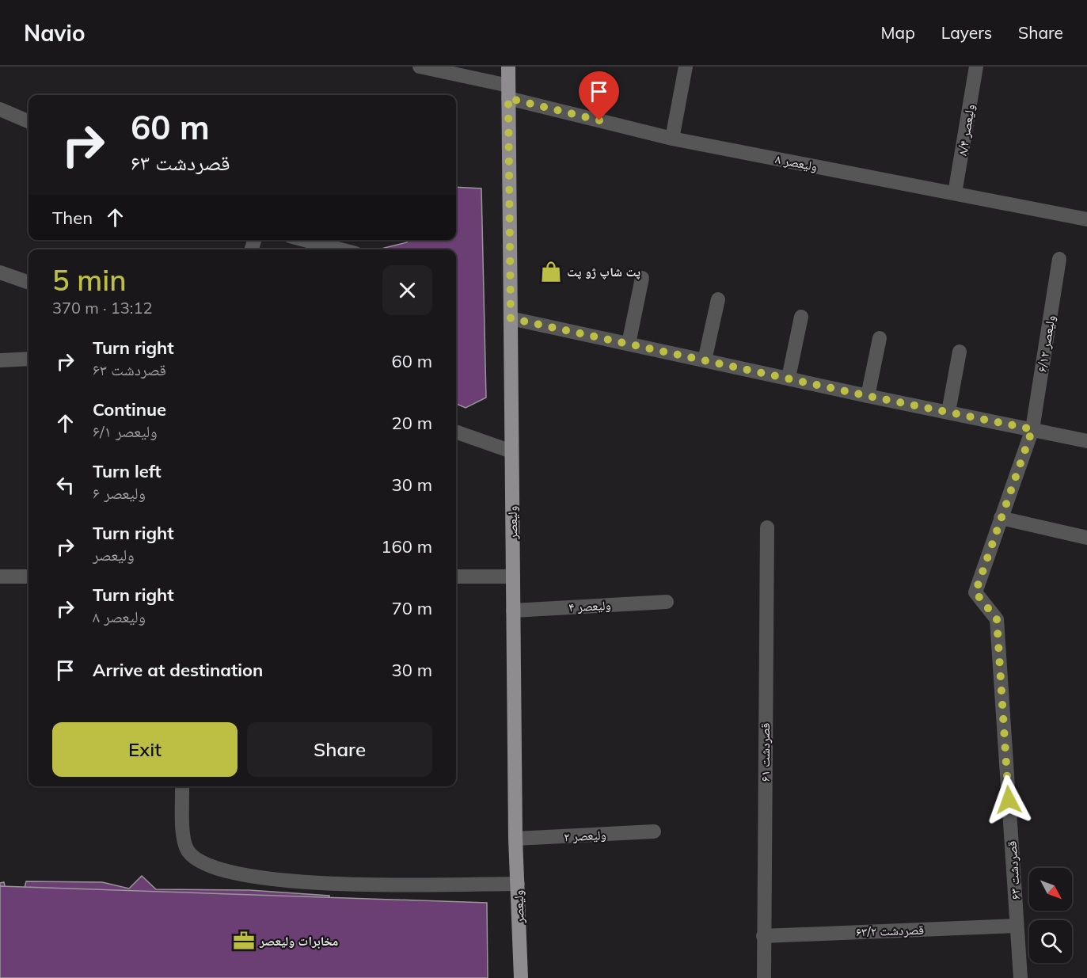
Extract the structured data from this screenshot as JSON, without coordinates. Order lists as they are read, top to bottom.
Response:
{
  "streets": {
    "main road": ["ولیعصر"],
    "street": [
      "۸/۴ ولیعصر",
      "۸ ولیعصر",
      "۶/۱۲ ولیعصر",
      "۴ ولیعصر",
      "۶۱ قصردشت",
      "۲ ولیعصر",
      "۶۳ قصردشت",
      "۶۳/۲ قصردشت"
    ]
  },
  "crossings": [
    ["۸/۴ ولیعصر", "۸ ولیعصر"],
    ["۸ ولیعصر", "ولیعصر"],
    ["۶/۱۲ ولیعصر", "۶۳ قصردشت"],
    ["ولیعصر", "۴ ولیعصر"],
    ["ولیعصر", "۲ ولیعصر"],
    ["۶۱ قصردشت", "۶۳/۲ قصردشت"],
    ["۶۳ قصردشت", "۶۳/۲ قصردشت"]
  ],
  "places": {
    "shop": ["پت شاپ ژو پت"],
    "office": ["مخابرات ولیعصر"]
  },
  "north": "bottom right",
  "page": {
    "header": "Navio",
    "nav": ["Map", "Layers", "Share"],
    "turn": ["60 m", "۶۳ قصردشت"],
    "then": "Then",
    "heading": ["5 min", "370 m · 13:12"],
    "list": [
      {
        "name": "Turn right",
        "note": "۶۳ قصردشت",
        "value": "60 m"
      },
      {
        "name": "Continue",
        "note": "۶/۱ ولیعصر",
        "value": "20 m"
      },
      {
        "name": "Turn left",
        "note": "۶ ولیعصر",
        "value": "30 m"
      },
      {
        "name": "Turn right",
        "note": "ولیعصر",
        "value": "160 m"
      },
      {
        "name": "Turn right",
        "note": "۸ ولیعصر",
        "value": "70 m"
      },
      {
        "name": "Arrive at destination",
        "value": "30 m"
      }
    ],
    "buttons": ["Exit", "Share"]
  }
}
